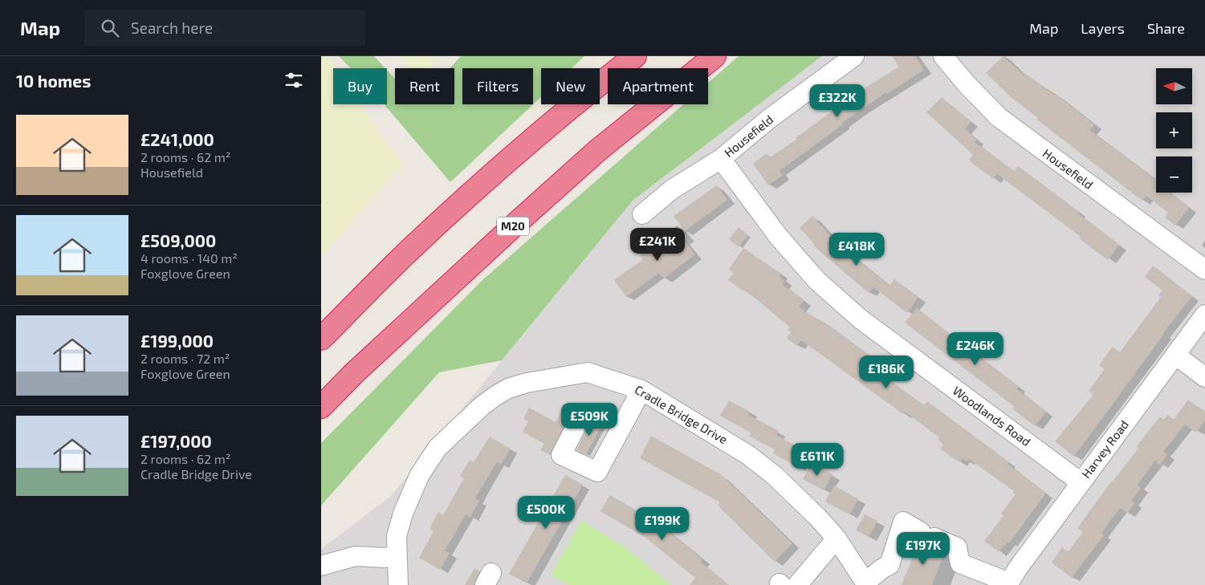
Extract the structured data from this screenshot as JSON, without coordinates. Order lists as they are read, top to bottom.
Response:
{
  "streets": {
    "highway": ["M20"],
    "street": [
      "Housefield",
      "Cradle Bridge Drive",
      "Woodlands Road",
      "Harvey Road"
    ]
  },
  "crossings": [
    ["Housefield", "Woodlands Road"],
    ["Woodlands Road", "Harvey Road"]
  ],
  "north": "left",
  "page": {
    "header": "Map",
    "search": "Search here",
    "nav": ["Map", "Layers", "Share"],
    "heading": "10 homes",
    "map_buttons": ["+", "−"],
    "chip": [
      "Buy",
      "Rent",
      "Filters",
      "New",
      "Apartment"
    ],
    "price": [
      "£322K",
      "£241K",
      "£418K",
      "£246K",
      "£186K",
      "£509K",
      "£611K",
      "£500K",
      "£199K",
      "£197K"
    ],
    "list": [
      {
        "name": "£241,000",
        "note": "2 rooms · 62 m² · Housefield"
      },
      {
        "name": "£509,000",
        "note": "4 rooms · 140 m² · Foxglove Green"
      },
      {
        "name": "£199,000",
        "note": "2 rooms · 72 m² · Foxglove Green"
      },
      {
        "name": "£197,000",
        "note": "2 rooms · 62 m² · Cradle Bridge Drive"
      }
    ]
  }
}
